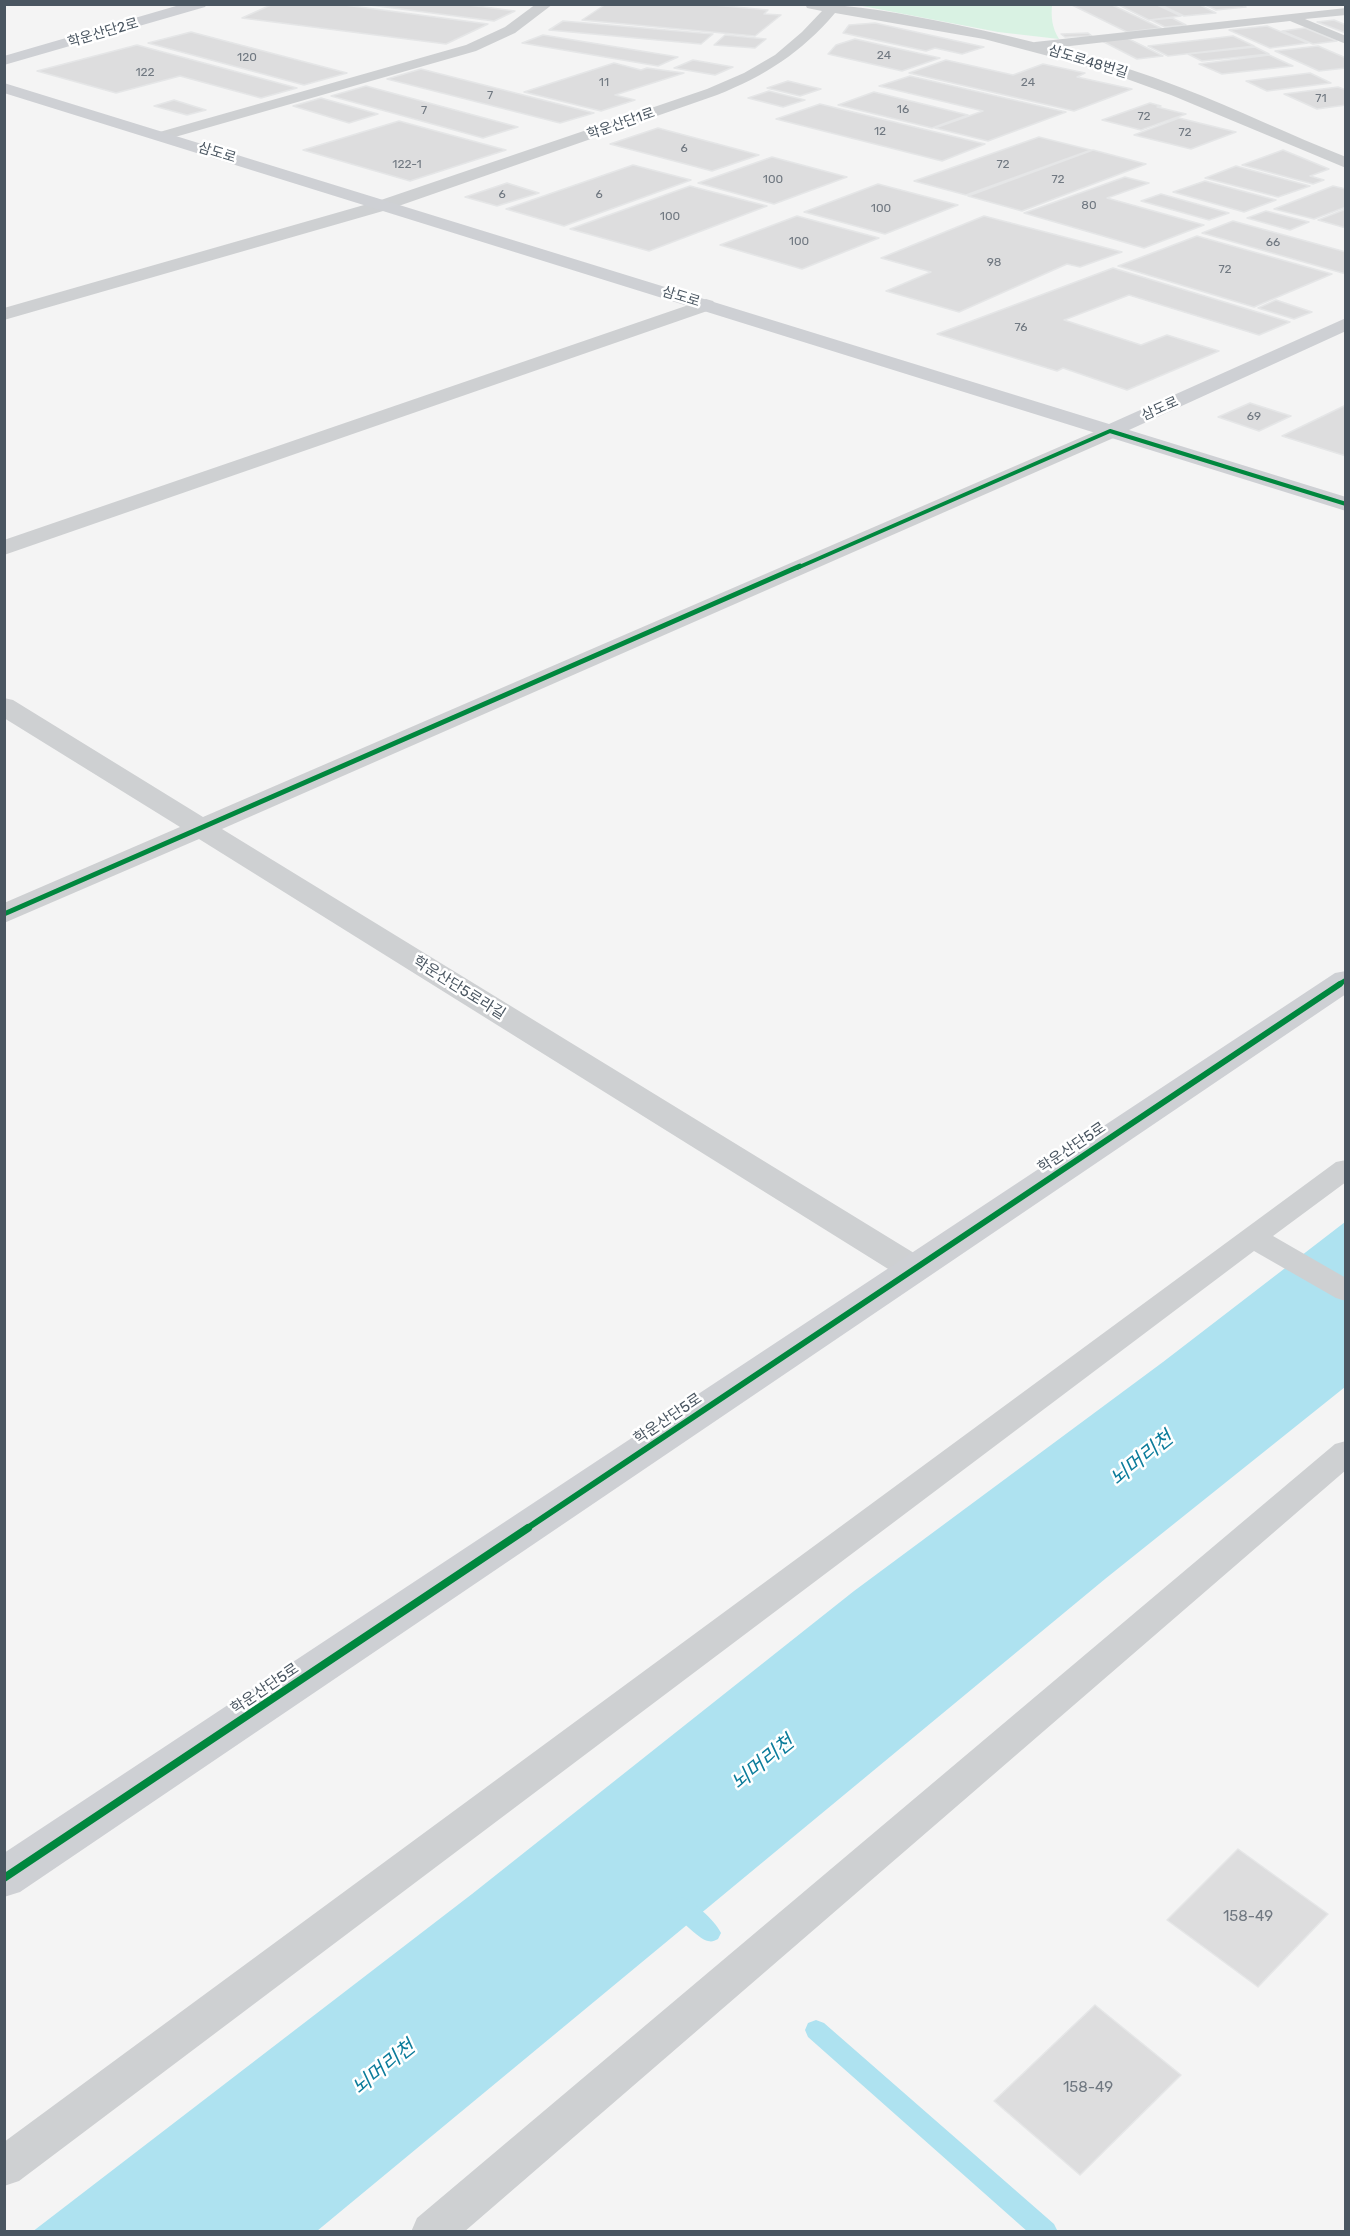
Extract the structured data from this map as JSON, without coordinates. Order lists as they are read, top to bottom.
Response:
{
  "streets": {
    "street": [
      "학운산단2로",
      "삼도로48번길",
      "학운산단1로",
      "삼도로",
      "학운산단5로라길",
      "학운산단5로"
    ]
  },
  "crossings": [
    ["학운산단1로", "삼도로"],
    ["학운산단5로라길", "학운산단5로"]
  ],
  "water": ["뇌머리천"],
  "house_numbers": [
    "24",
    "120",
    "122",
    "11",
    "24",
    "7",
    "71",
    "16",
    "7",
    "72",
    "12",
    "72",
    "6",
    "122-1",
    "72",
    "100",
    "72",
    "6",
    "6",
    "80",
    "100",
    "100",
    "100",
    "66",
    "98",
    "72",
    "76",
    "69",
    "158-49",
    "158-49"
  ]
}
